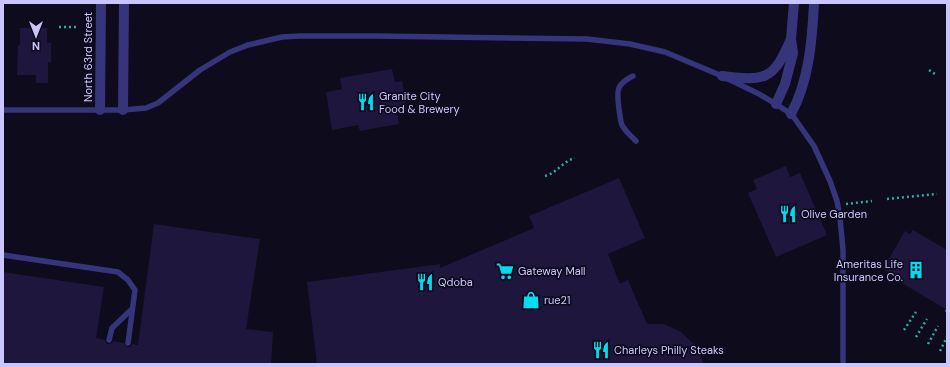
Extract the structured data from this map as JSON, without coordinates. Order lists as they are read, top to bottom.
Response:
{
  "streets": {
    "street": ["North 63rd Street"]
  },
  "places": {
    "restaurant": [
      "Granite City Food & Brewery",
      "Olive Garden",
      "Qdoba",
      "Charleys Philly Steaks"
    ],
    "building": ["Ameritas Life Insurance Co."],
    "supermarket": ["Gateway Mall"],
    "shop": ["rue21"]
  },
  "north": "bottom"
}
